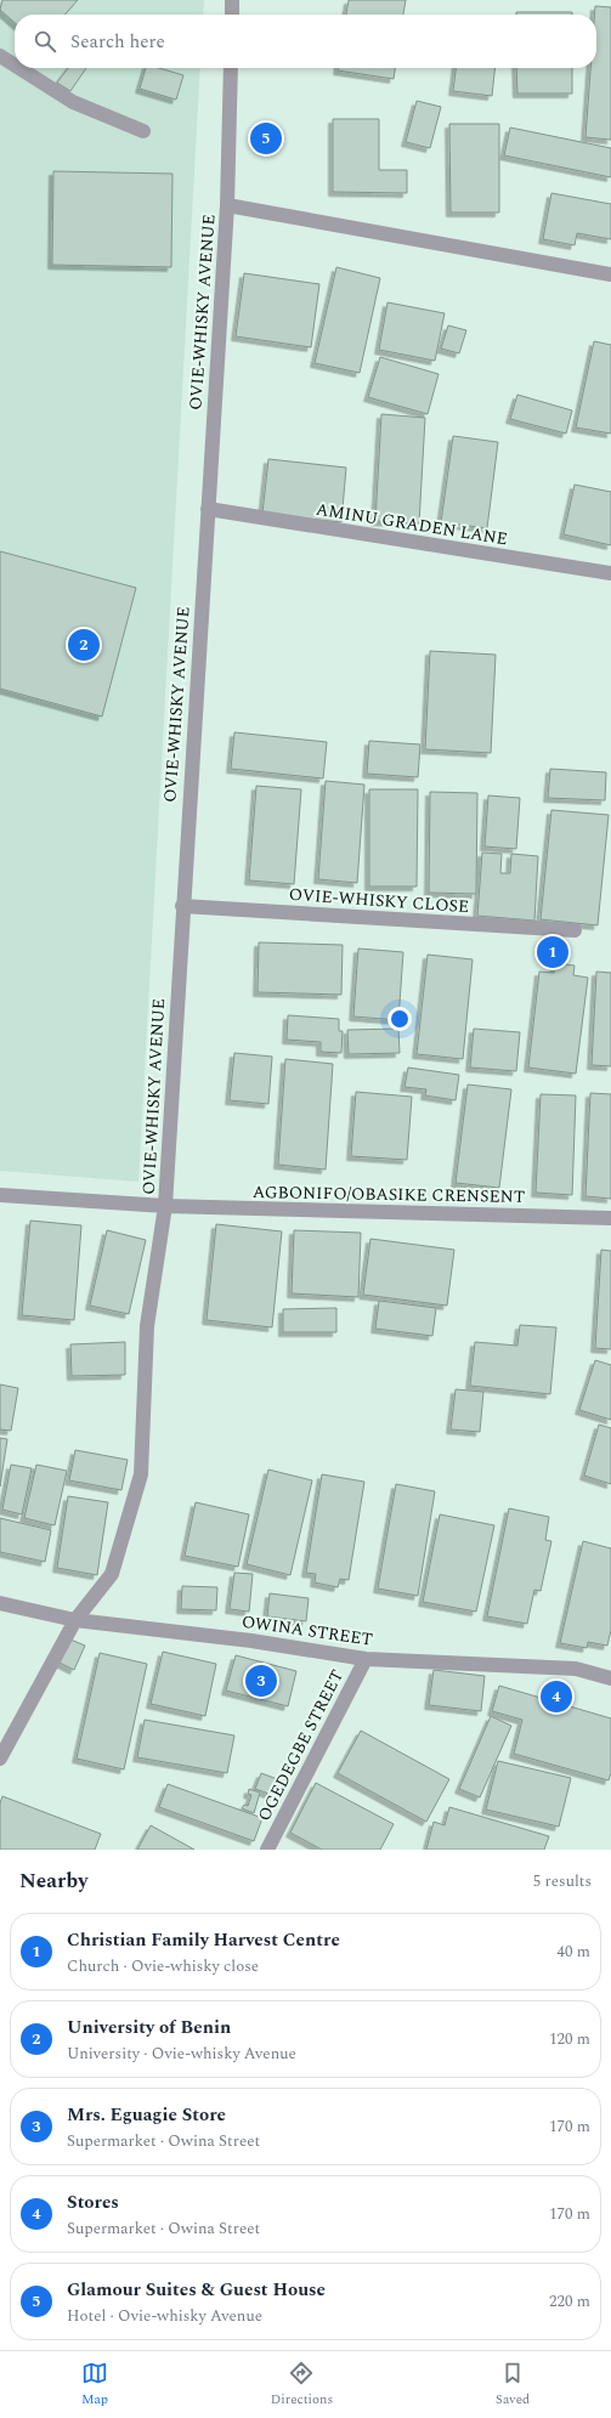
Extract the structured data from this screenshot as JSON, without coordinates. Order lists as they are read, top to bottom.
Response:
{
  "streets": {
    "street": [
      "OVIE-WHISKY AVENUE",
      "AMINU GRADEN LANE",
      "OVIE-WHISKY CLOSE",
      "AGBONIFO/OBASIKE CRENSENT",
      "OWINA STREET",
      "OGEDEGBE STREET"
    ]
  },
  "crossings": [
    ["OVIE-WHISKY AVENUE", "AMINU GRADEN LANE"],
    ["OVIE-WHISKY AVENUE", "OVIE-WHISKY CLOSE"],
    ["OVIE-WHISKY AVENUE", "AGBONIFO/OBASIKE CRENSENT"],
    ["OVIE-WHISKY AVENUE", "OWINA STREET"],
    ["OWINA STREET", "OGEDEGBE STREET"]
  ],
  "page": {
    "search": "Search here",
    "pins": [
      "5",
      "2",
      "1",
      "3",
      "4"
    ],
    "heading": ["Nearby", "5 results"],
    "list": [
      {
        "mark": "1",
        "name": "Christian Family Harvest Centre",
        "note": "Church · Ovie-whisky close",
        "value": "40 m"
      },
      {
        "mark": "2",
        "name": "University of Benin",
        "note": "University · Ovie-whisky Avenue",
        "value": "120 m"
      },
      {
        "mark": "3",
        "name": "Mrs. Eguagie Store",
        "note": "Supermarket · Owina Street",
        "value": "170 m"
      },
      {
        "mark": "4",
        "name": "Stores",
        "note": "Supermarket · Owina Street",
        "value": "170 m"
      },
      {
        "mark": "5",
        "name": "Glamour Suites & Guest House",
        "note": "Hotel · Ovie-whisky Avenue",
        "value": "220 m"
      }
    ],
    "nav": ["Map", "Directions", "Saved"]
  }
}
